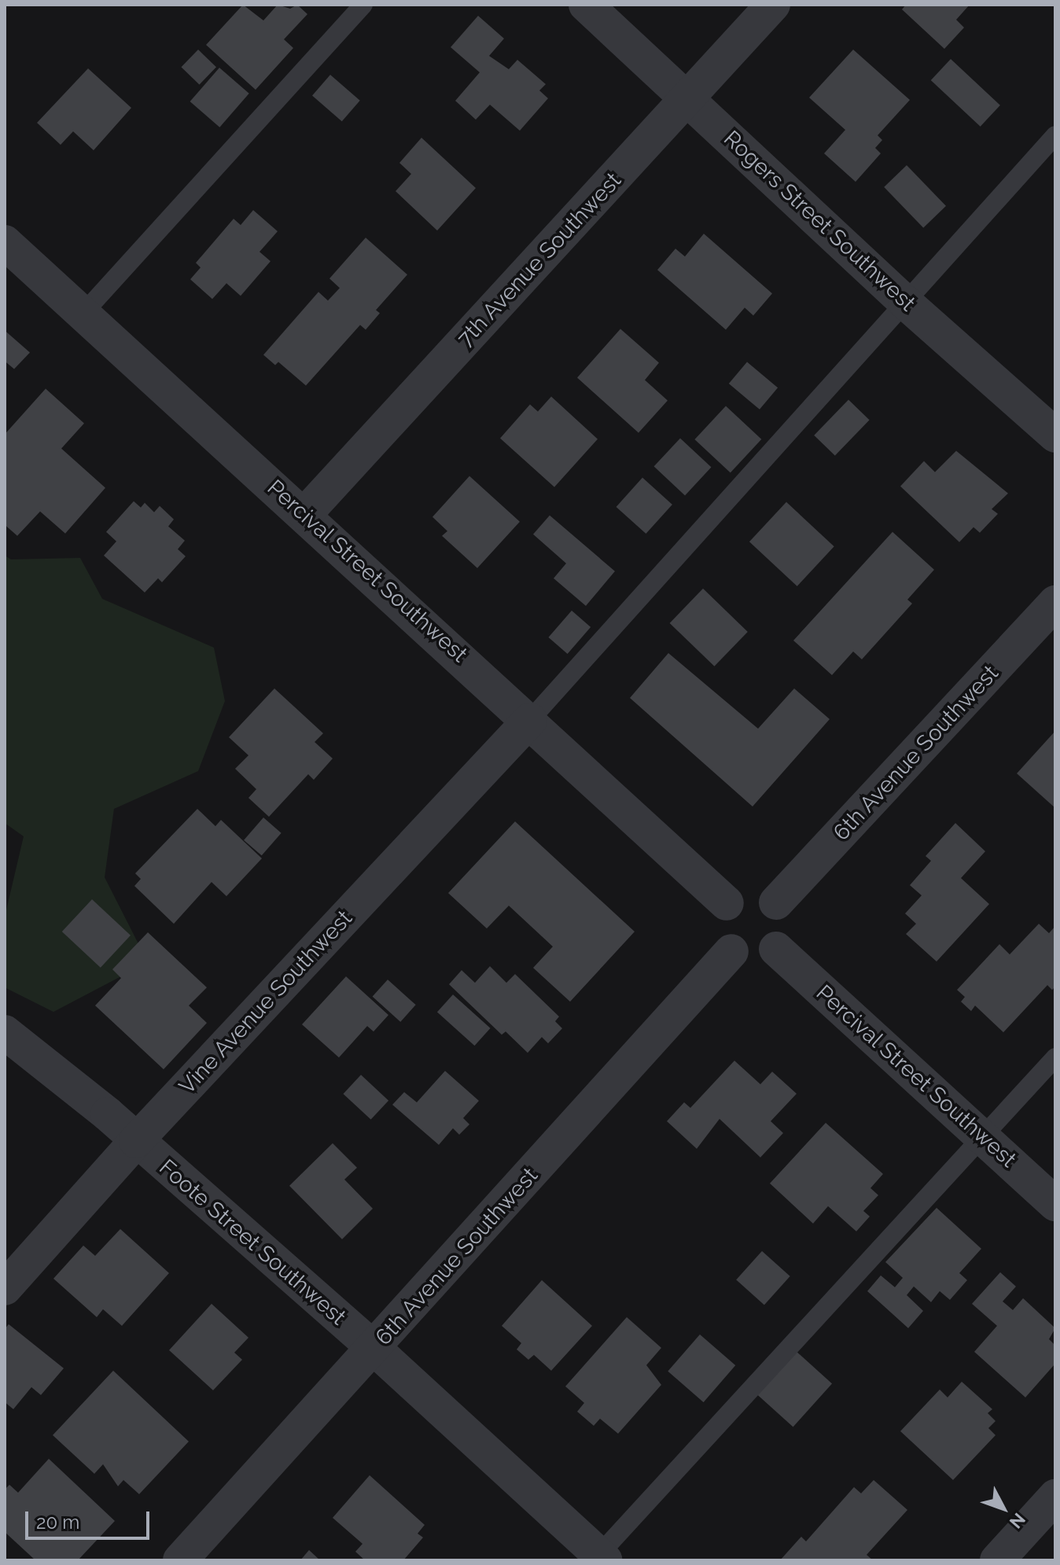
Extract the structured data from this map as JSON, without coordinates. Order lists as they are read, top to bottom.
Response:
{
  "streets": {
    "street": [
      "Rogers Street Southwest",
      "7th Avenue Southwest",
      "Percival Street Southwest",
      "6th Avenue Southwest",
      "Vine Avenue Southwest",
      "Foote Street Southwest"
    ]
  },
  "crossings": [
    ["Rogers Street Southwest", "7th Avenue Southwest"],
    ["7th Avenue Southwest", "Percival Street Southwest"],
    ["Percival Street Southwest", "6th Avenue Southwest"],
    ["Percival Street Southwest", "Vine Avenue Southwest"],
    ["6th Avenue Southwest", "Foote Street Southwest"],
    ["Vine Avenue Southwest", "Foote Street Southwest"]
  ],
  "scale_bar": "20 m",
  "north": "bottom right"
}
